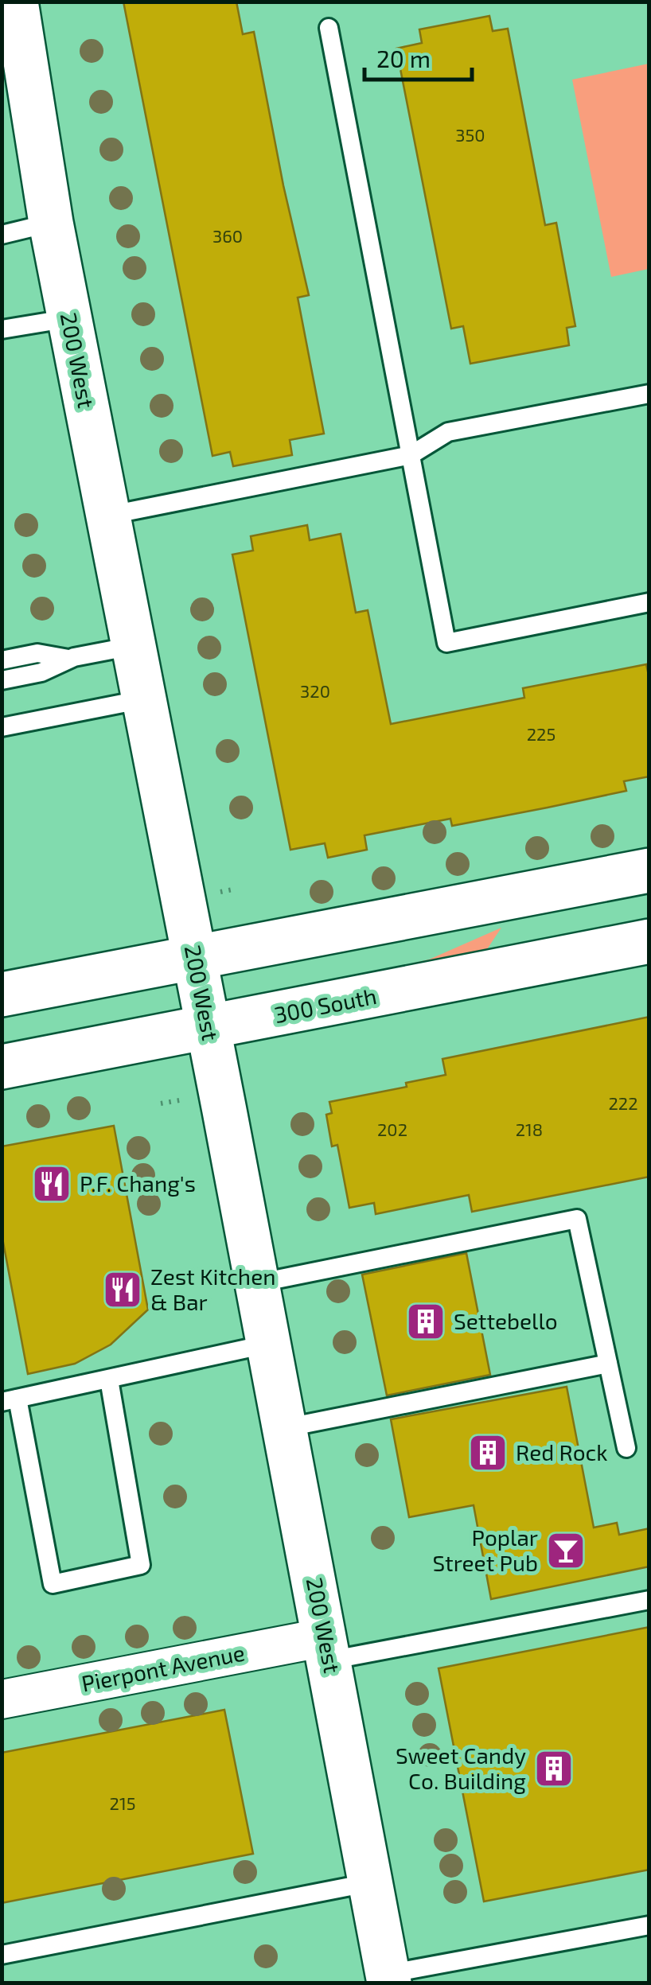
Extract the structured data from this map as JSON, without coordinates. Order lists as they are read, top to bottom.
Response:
{
  "streets": {
    "street": ["200 West", "300 South", "Pierpont Avenue"]
  },
  "crossings": [
    ["200 West", "300 South"],
    ["200 West", "Pierpont Avenue"]
  ],
  "places": {
    "restaurant": ["P.F. Chang's", "Zest Kitchen & Bar"],
    "building": ["Settebello", "Red Rock", "Sweet Candy Co. Building"],
    "bar": ["Poplar Street Pub"]
  },
  "house_numbers": [
    "350",
    "360",
    "320",
    "225",
    "222",
    "202",
    "218",
    "215"
  ],
  "scale_bar": "20 m"
}
